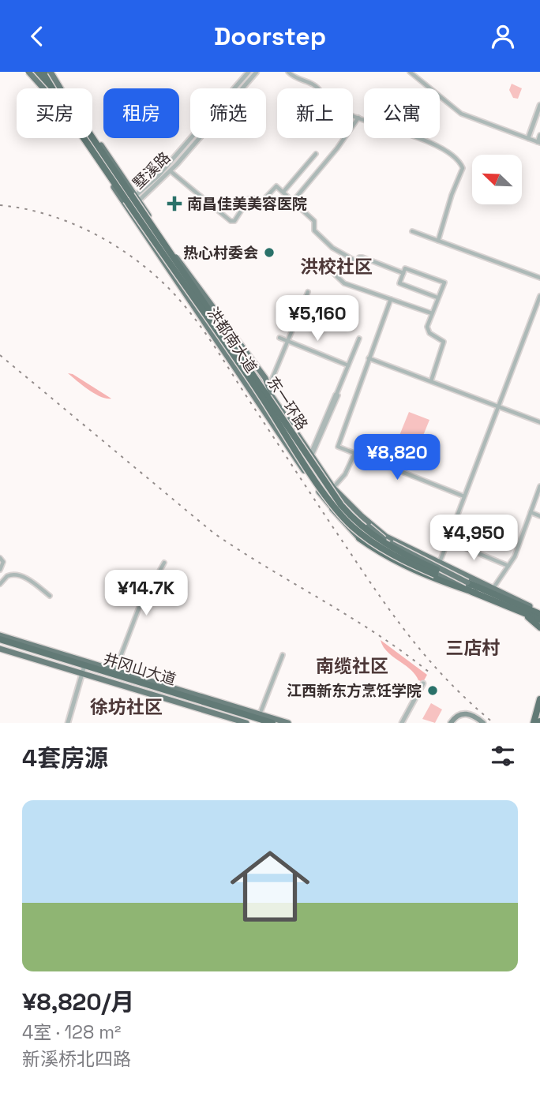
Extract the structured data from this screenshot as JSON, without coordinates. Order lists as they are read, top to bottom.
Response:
{
  "streets": {
    "highway": ["东一环路", "井冈山大道"],
    "main road": ["洪都南大道"],
    "street": ["墅溪路"]
  },
  "crossings": [
    ["墅溪路", "洪都南大道"],
    ["洪都南大道", "东一环路"]
  ],
  "districts": [
    "洪校社区",
    "三店村",
    "南缆社区",
    "徐坊社区"
  ],
  "places": {
    "health": ["南昌佳美美容医院"],
    "other": ["热心村委会", "江西新东方烹饪学院"]
  },
  "north": "top left",
  "page": {
    "header": "Doorstep",
    "chip": [
      "买房",
      "租房",
      "筛选",
      "新上",
      "公寓"
    ],
    "price": [
      "¥5,160",
      "¥8,820",
      "¥4,950",
      "¥14.7K"
    ],
    "heading": "4套房源",
    "list": [
      {
        "name": "¥8,820/月",
        "note": "4室 · 128 m² · 新溪桥北四路"
      }
    ]
  }
}
